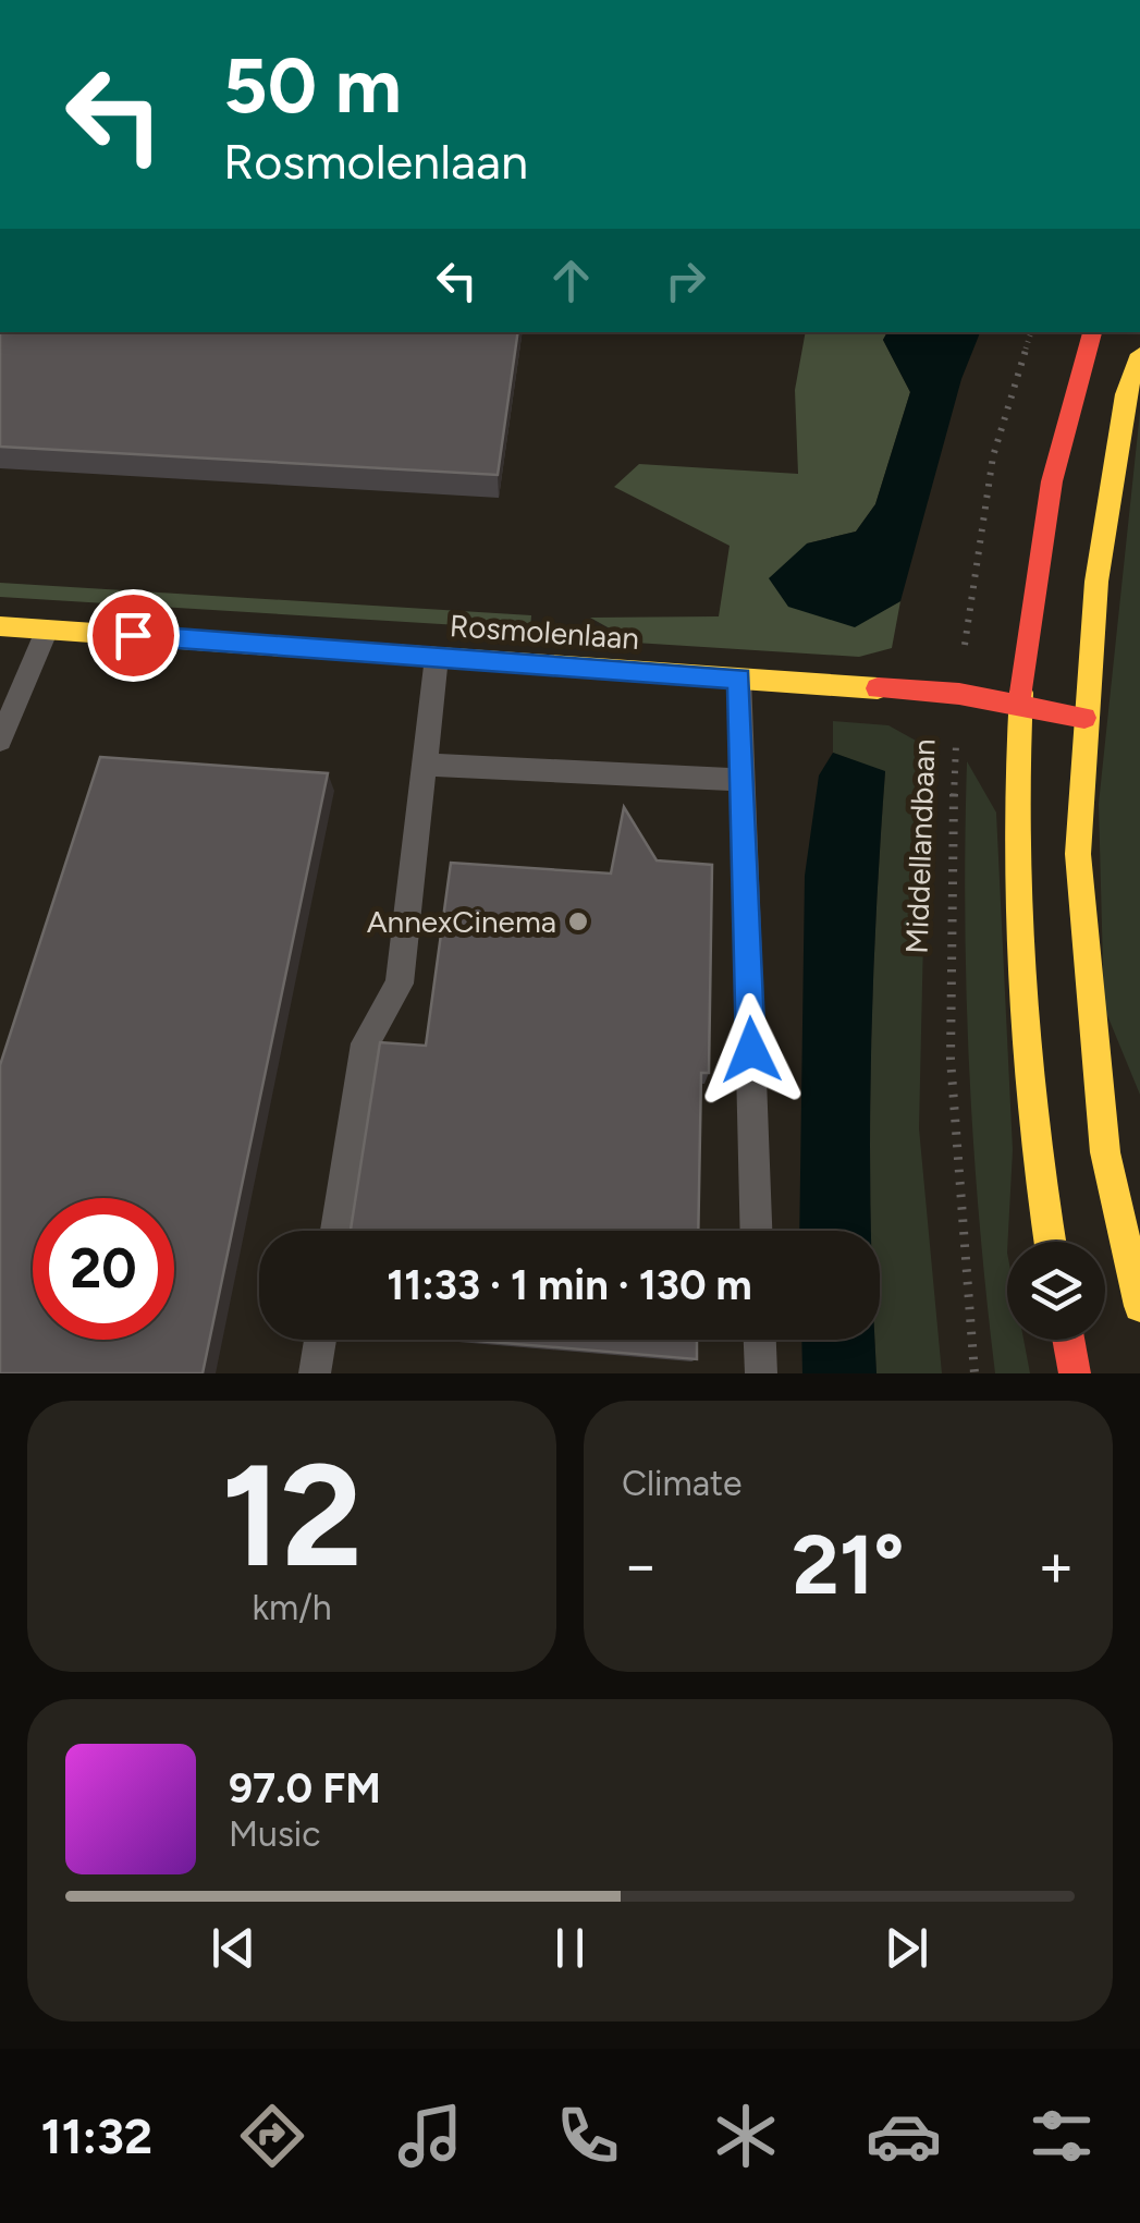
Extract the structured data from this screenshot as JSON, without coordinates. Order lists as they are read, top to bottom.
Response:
{
  "streets": {
    "main road": ["Rosmolenlaan"],
    "path": ["Middellandbaan"]
  },
  "crossings": [
    ["Rosmolenlaan", "Middellandbaan"]
  ],
  "places": ["AnnexCinema"],
  "page": {
    "turn": ["50 m", "Rosmolenlaan"],
    "limit": "20",
    "trip": "11:33 · 1 min · 130 m",
    "tile": [
      ["12", "km/h"],
      "Climate"
    ],
    "heat": ["−", "21°", "+"],
    "song": ["97.0 FM", "Music"],
    "tabs": "11:32"
  }
}
